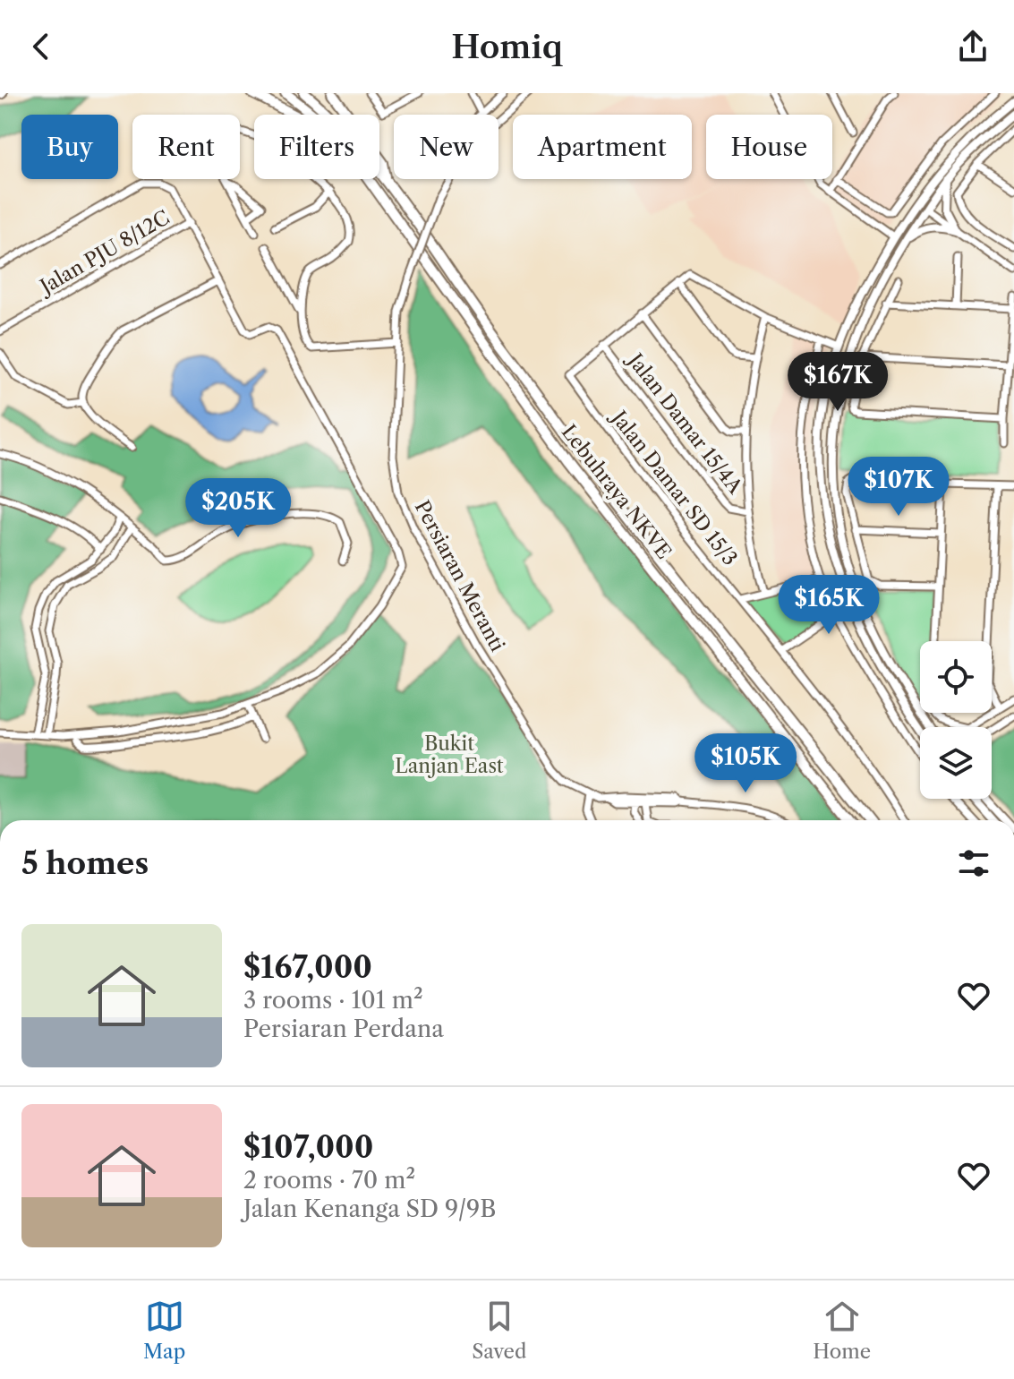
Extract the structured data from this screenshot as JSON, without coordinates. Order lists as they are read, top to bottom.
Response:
{
  "streets": {
    "highway": ["Lebuhraya NKVE"],
    "street": [
      "Jalan PJU 8/12C",
      "Jalan Damar 15/4A",
      "Jalan Damar SD 15/3",
      "Persiaran Meranti"
    ]
  },
  "crossings": [
    ["Jalan Damar 15/4A", "Jalan Damar SD 15/3"]
  ],
  "parks": ["Bukit Lanjan East"],
  "page": {
    "header": "Homiq",
    "chip": [
      "Buy",
      "Rent",
      "Filters",
      "New",
      "Apartment",
      "House"
    ],
    "price": [
      "$167K",
      "$107K",
      "$205K",
      "$165K",
      "$105K"
    ],
    "heading": "5 homes",
    "list": [
      {
        "name": "$167,000",
        "note": "3 rooms · 101 m² · Persiaran Perdana"
      },
      {
        "name": "$107,000",
        "note": "2 rooms · 70 m² · Jalan Kenanga SD 9/9B"
      }
    ],
    "tabs": ["Map", "Saved", "Home"]
  }
}
